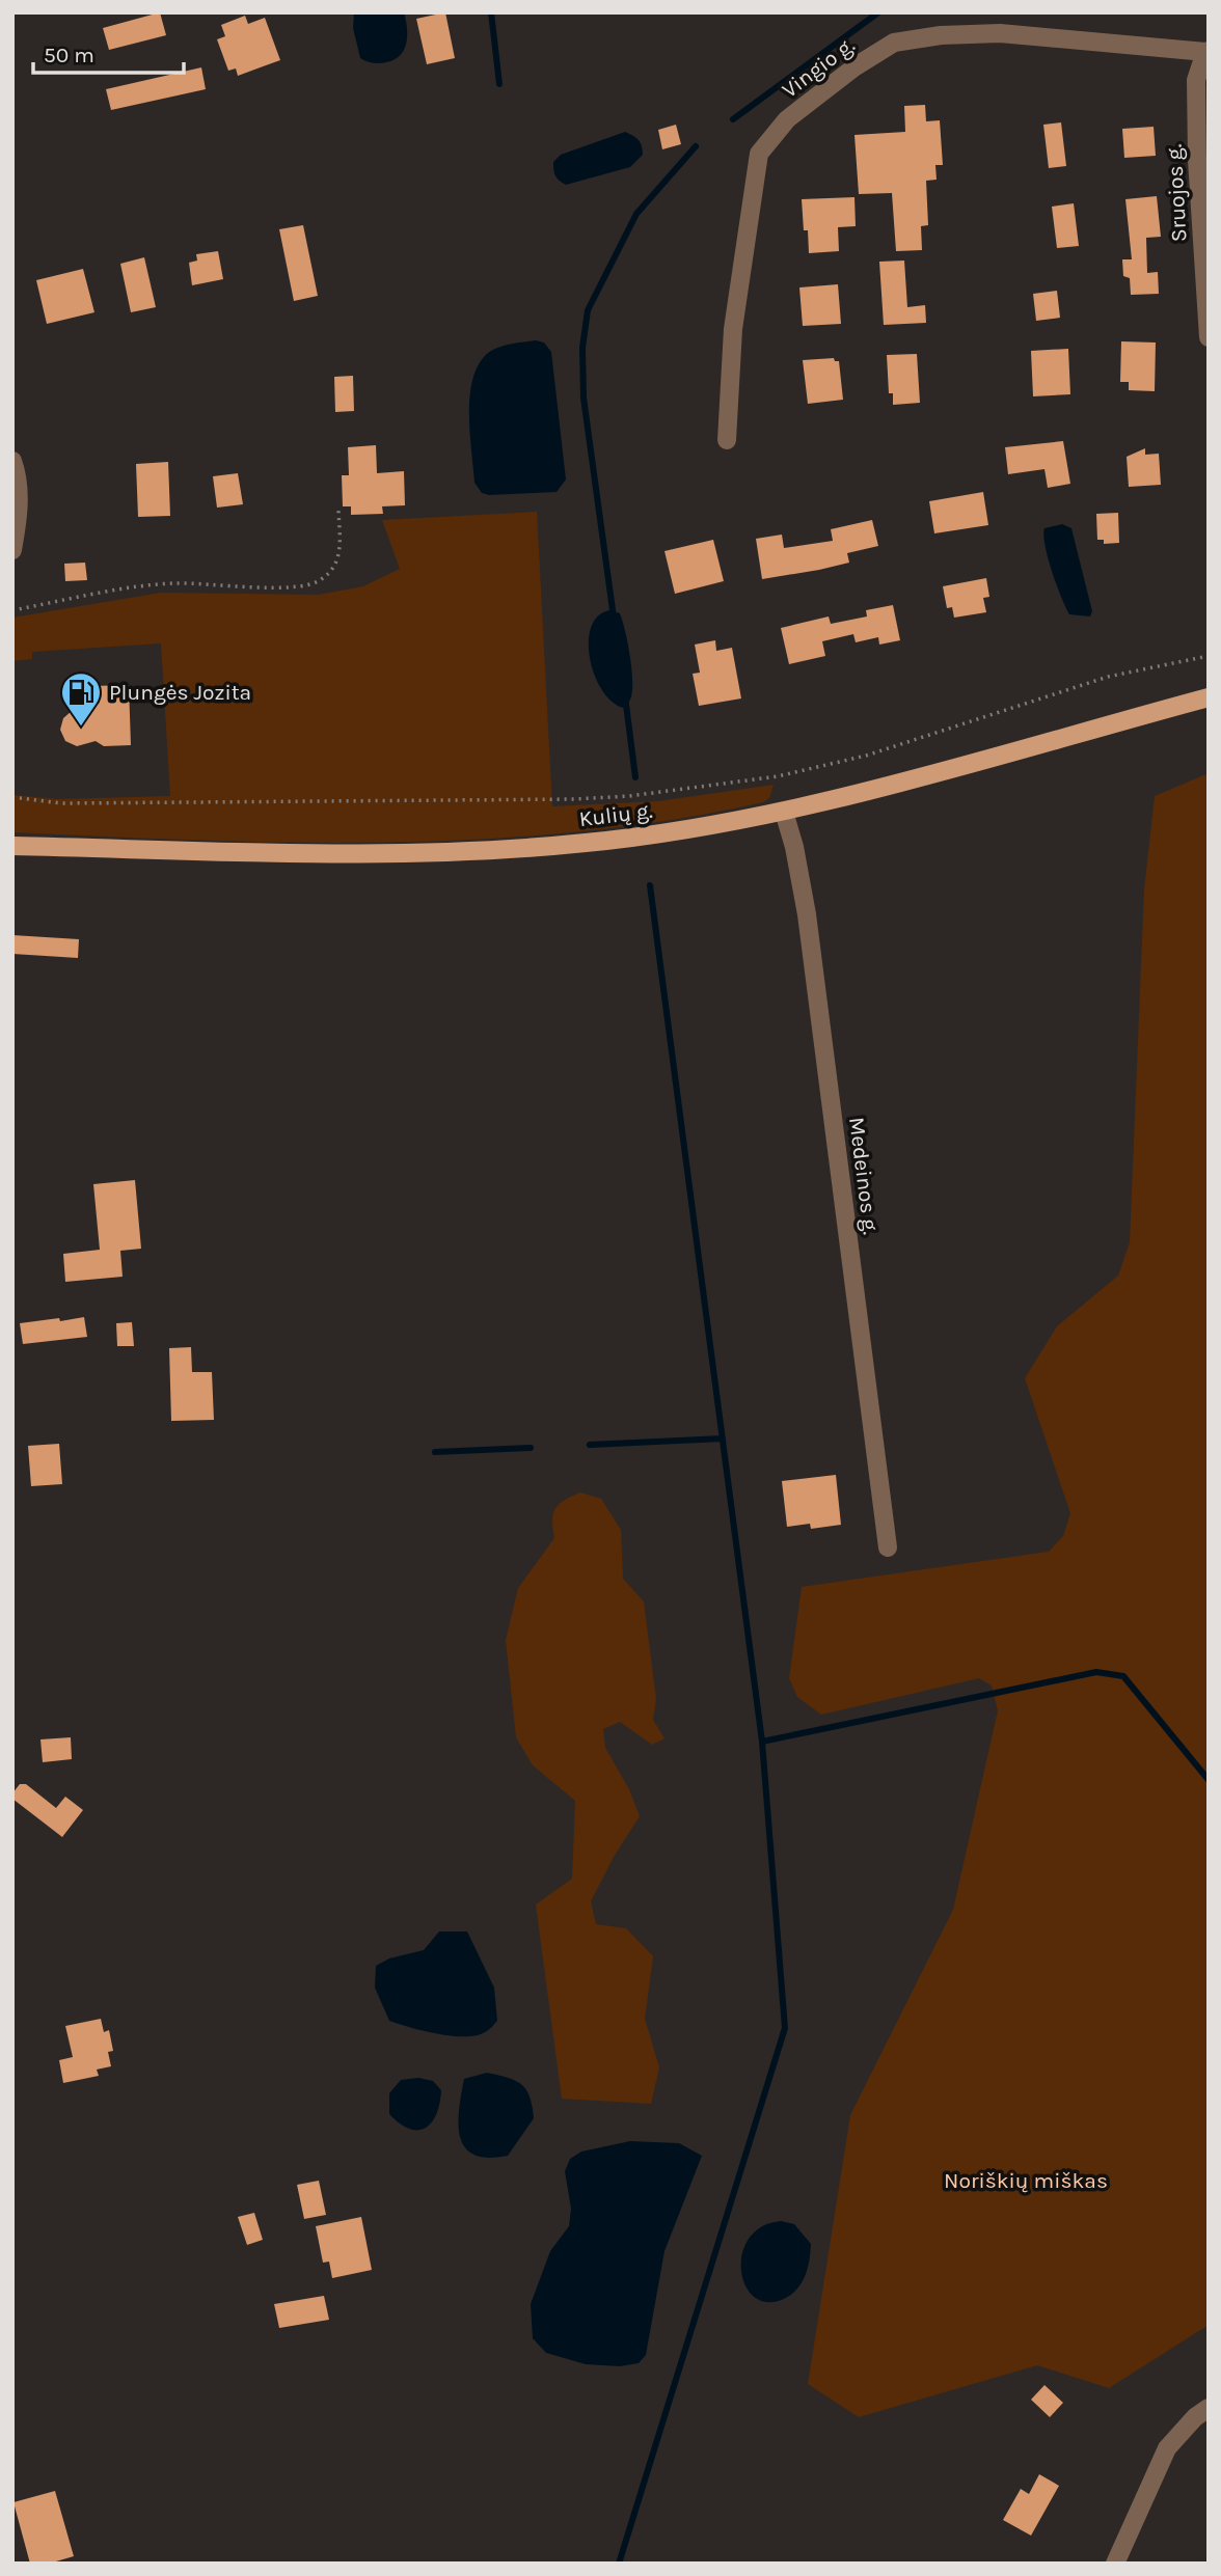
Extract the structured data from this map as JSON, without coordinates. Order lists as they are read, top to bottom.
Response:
{
  "streets": {
    "main road": ["Kulių g."],
    "street": ["Vingio g.", "Sruojos g.", "Medeinos g."]
  },
  "crossings": [
    ["Vingio g.", "Sruojos g."],
    ["Kulių g.", "Medeinos g."]
  ],
  "parks": ["Noriškių miškas"],
  "places": {
    "fuel station": ["Plungės Jozita"]
  },
  "scale_bar": "50 m"
}
